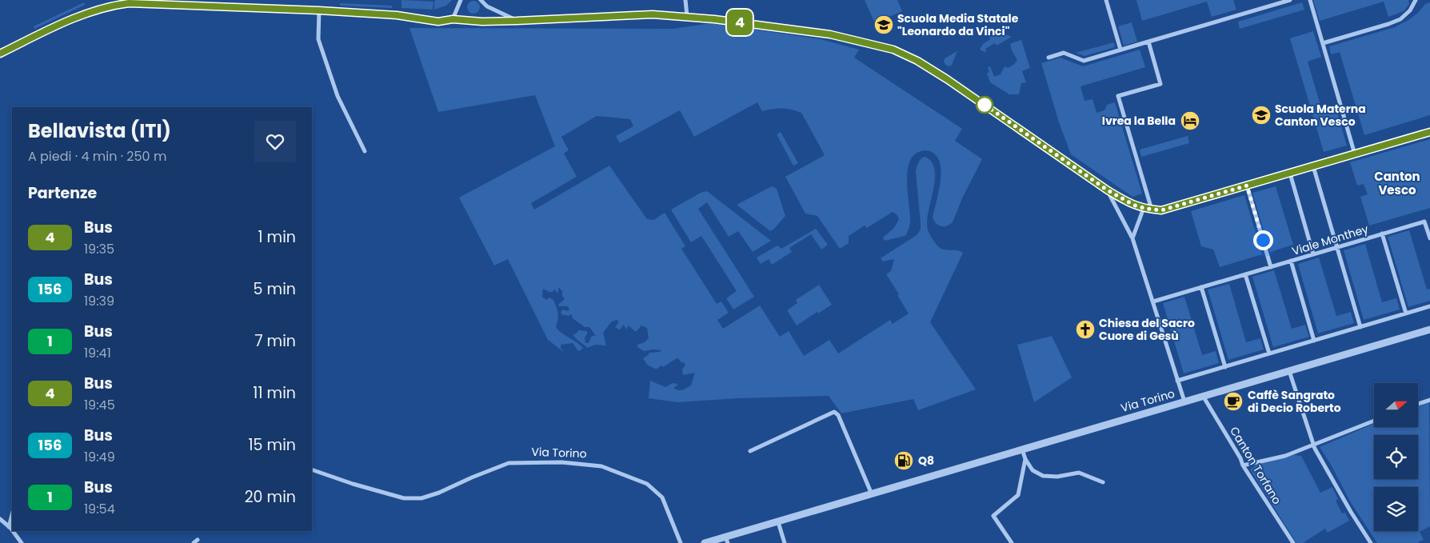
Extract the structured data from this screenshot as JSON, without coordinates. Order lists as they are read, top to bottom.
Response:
{
  "streets": {
    "street": ["Viale Monthey", "Via Torino", "Canton Torfano"]
  },
  "crossings": [
    ["Via Torino", "Canton Torfano"]
  ],
  "districts": ["Canton Vesco"],
  "places": {
    "school or university": ["Scuola Media Statale \"Leonardo da Vinci\"", "Scuola Materna Canton Vesco"],
    "hotel": ["Ivrea la Bella"],
    "church": ["Chiesa del Sacro Cuore di Gesù"],
    "cafe": ["Caffè Sangrato di Decio Roberto"],
    "fuel station": ["Q8"]
  },
  "lines": ["bus line 4"],
  "north": "right",
  "page": {
    "on_map": "4",
    "heading": [
      ["Bellavista (ITI)", "A piedi · 4 min · 250 m"],
      "Partenze"
    ],
    "list": [
      {
        "mark": "4",
        "name": "Bus",
        "note": "19:35",
        "value": "1 min"
      },
      {
        "mark": "156",
        "name": "Bus",
        "note": "19:39",
        "value": "5 min"
      },
      {
        "mark": "1",
        "name": "Bus",
        "note": "19:41",
        "value": "7 min"
      },
      {
        "mark": "4",
        "name": "Bus",
        "note": "19:45",
        "value": "11 min"
      },
      {
        "mark": "156",
        "name": "Bus",
        "note": "19:49",
        "value": "15 min"
      },
      {
        "mark": "1",
        "name": "Bus",
        "note": "19:54",
        "value": "20 min"
      }
    ]
  }
}
